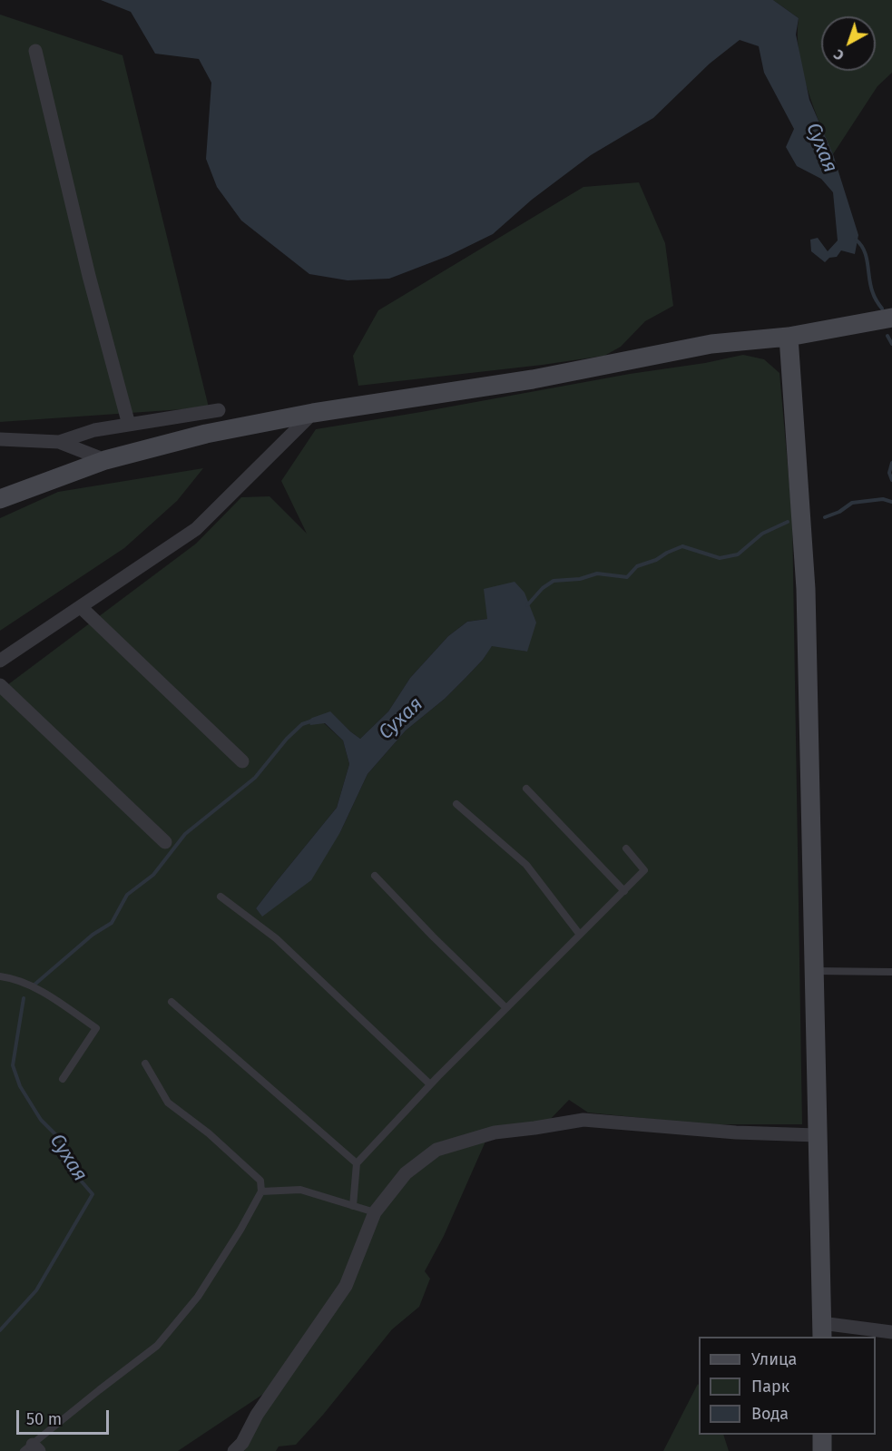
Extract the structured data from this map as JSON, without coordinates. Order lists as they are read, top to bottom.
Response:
{
  "water": ["Сухая"],
  "legend": ["Улица", "Парк", "Вода"],
  "scale_bar": "50 m",
  "north": "bottom left"
}
